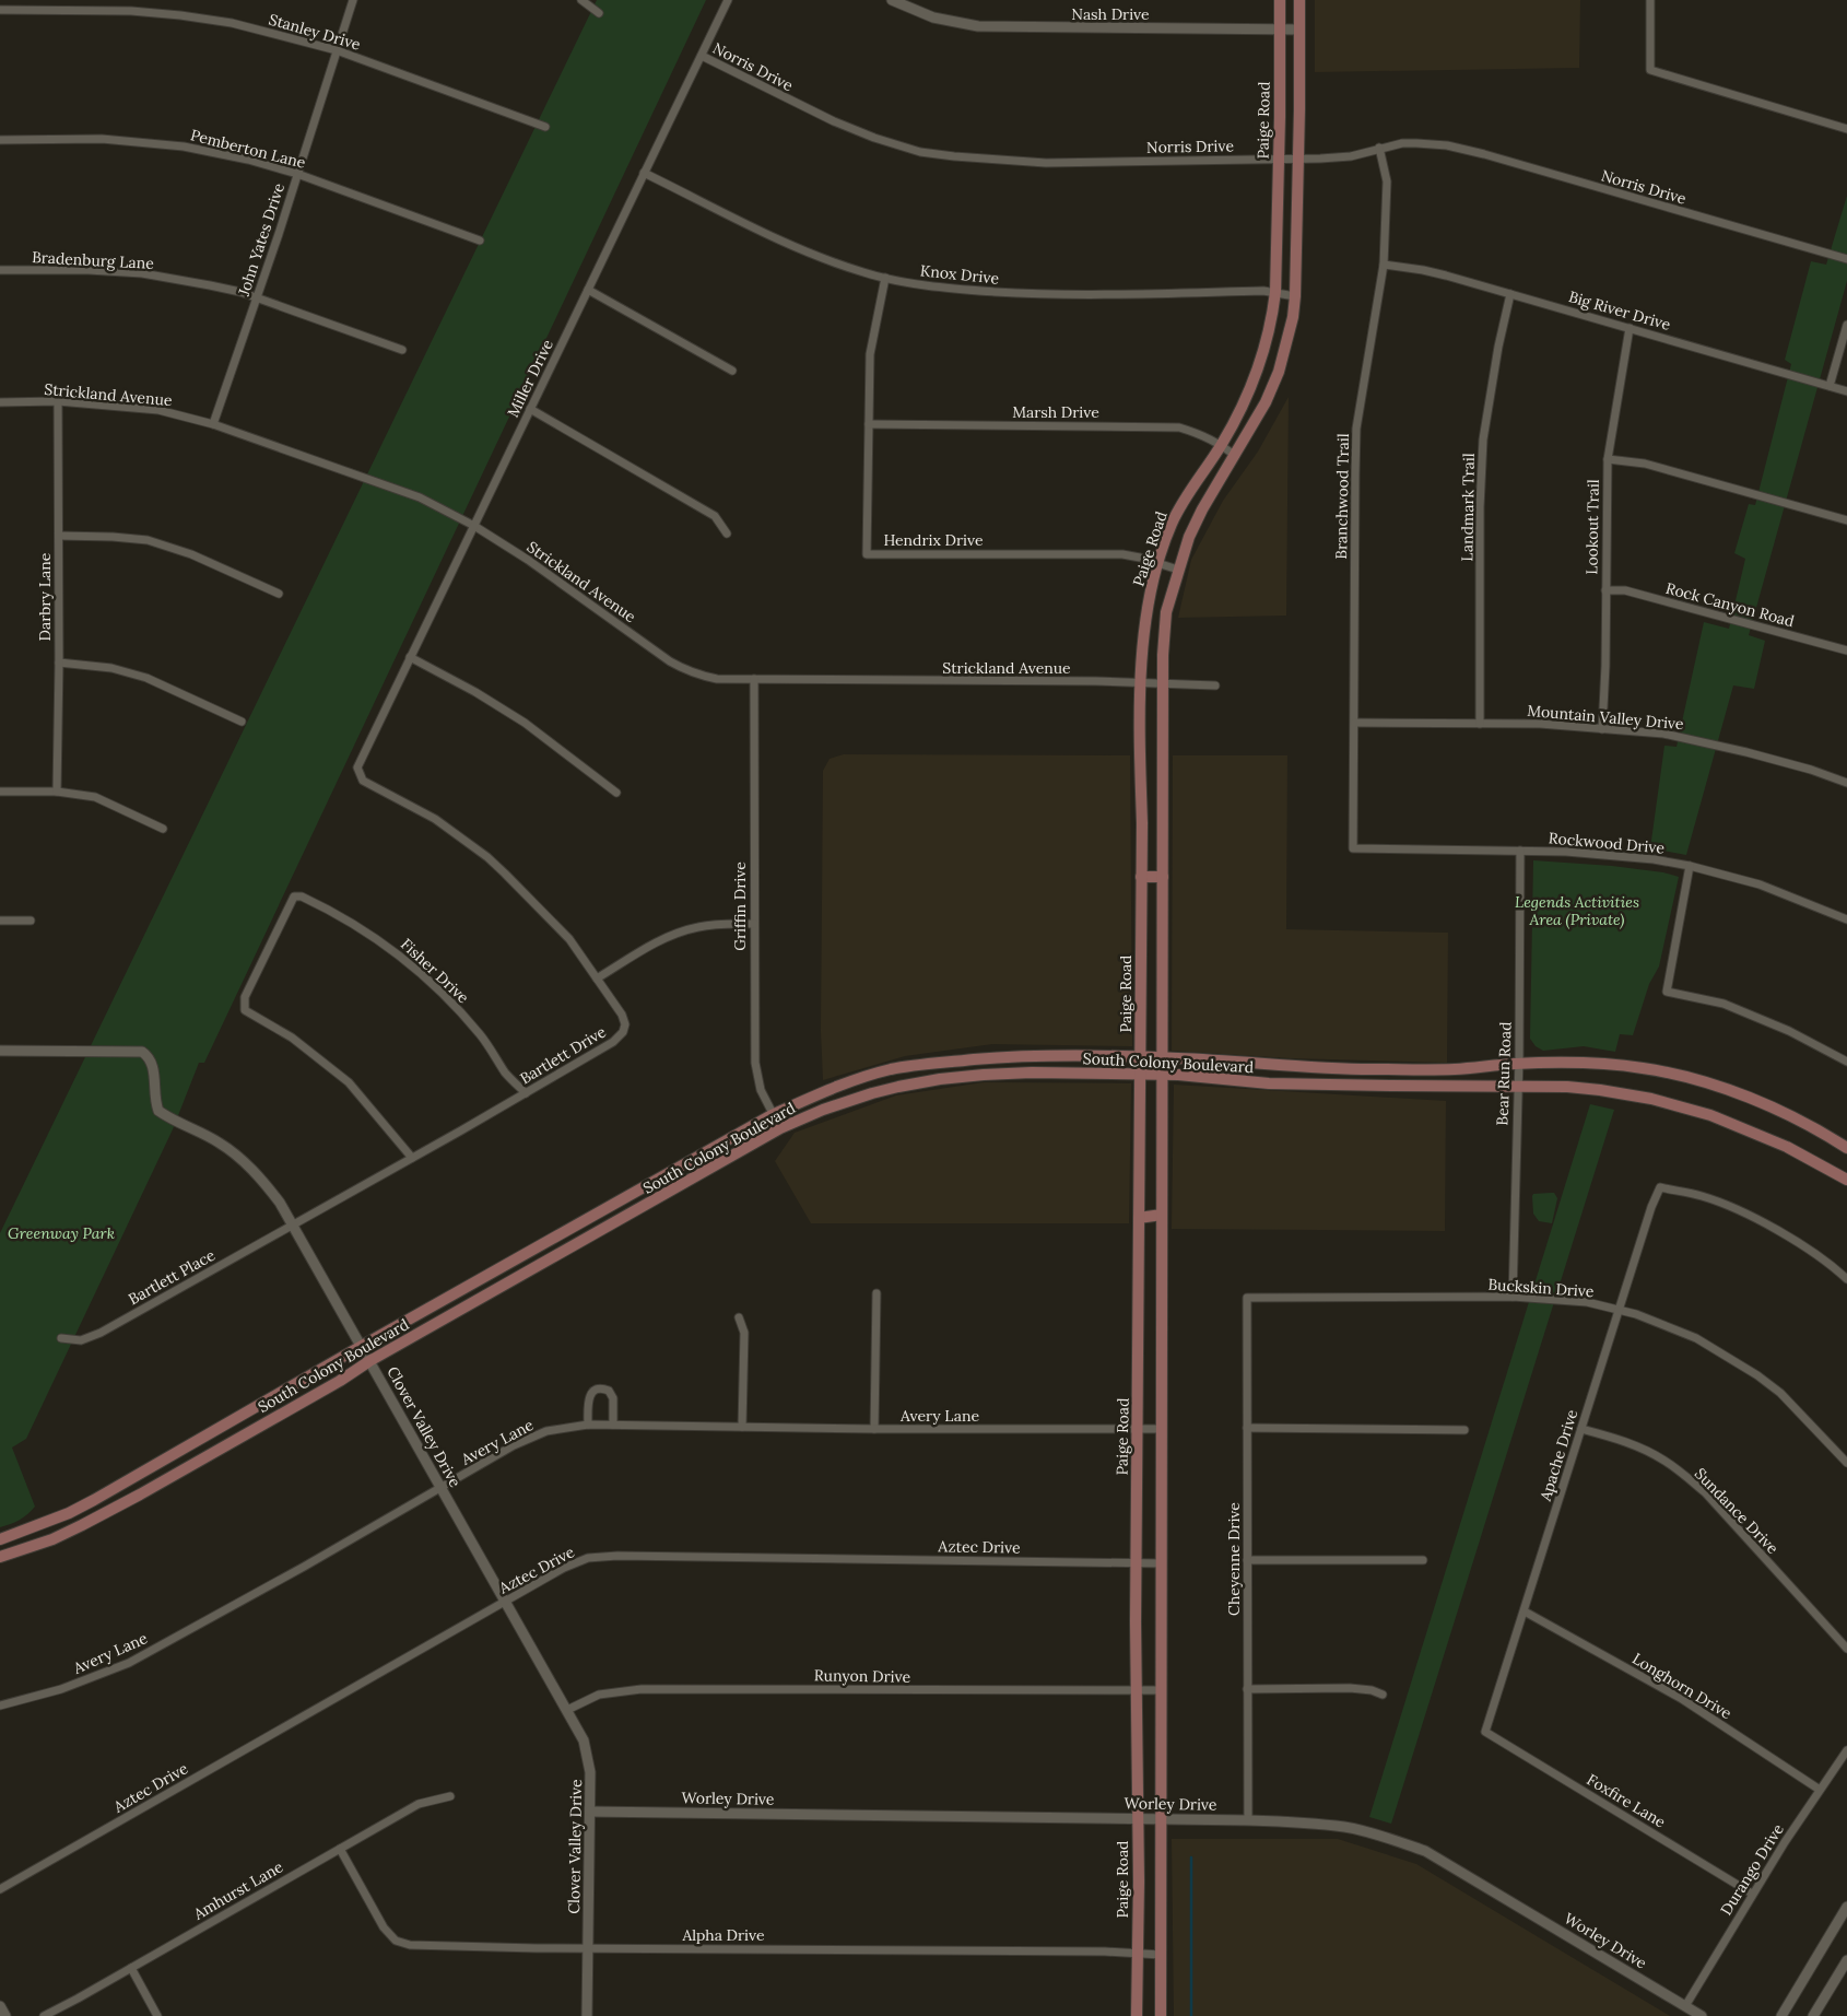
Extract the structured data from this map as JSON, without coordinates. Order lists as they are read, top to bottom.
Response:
{
  "streets": {
    "main road": ["Paige Road", "South Colony Boulevard"],
    "street": [
      "Nash Drive",
      "Stanley Drive",
      "Norris Drive",
      "Pemberton Lane",
      "John Yates Drive",
      "Bradenburg Lane",
      "Knox Drive",
      "Big River Drive",
      "Miller Drive",
      "Strickland Avenue",
      "Marsh Drive",
      "Branchwood Trail",
      "Landmark Trail",
      "Lookout Trail",
      "Hendrix Drive",
      "Darbry Lane",
      "Rock Canyon Road",
      "Mountain Valley Drive",
      "Rockwood Drive",
      "Griffin Drive",
      "Fisher Drive",
      "Bartlett Drive",
      "Bear Run Road",
      "Bartlett Place",
      "Buckskin Drive",
      "Avery Lane",
      "Clover Valley Drive",
      "Apache Drive",
      "Sundance Drive",
      "Aztec Drive",
      "Cheyenne Drive",
      "Runyon Drive",
      "Longhorn Drive",
      "Worley Drive",
      "Foxfire Lane",
      "Durango Drive",
      "Amhurst Lane",
      "Alpha Drive"
    ]
  },
  "crossings": [
    ["Nash Drive", "Paige Road"],
    ["Stanley Drive", "John Yates Drive"],
    ["Norris Drive", "Paige Road"],
    ["Norris Drive", "Miller Drive"],
    ["Norris Drive", "Branchwood Trail"],
    ["Paige Road", "Knox Drive"],
    ["Paige Road", "Strickland Avenue"],
    ["Paige Road", "Marsh Drive"],
    ["Paige Road", "Hendrix Drive"],
    ["Paige Road", "South Colony Boulevard"],
    ["Paige Road", "Avery Lane"],
    ["Paige Road", "Aztec Drive"],
    ["Paige Road", "Runyon Drive"],
    ["Paige Road", "Worley Drive"],
    ["Paige Road", "Alpha Drive"],
    ["Pemberton Lane", "John Yates Drive"],
    ["John Yates Drive", "Bradenburg Lane"],
    ["John Yates Drive", "Strickland Avenue"],
    ["Knox Drive", "Miller Drive"],
    ["Knox Drive", "Hendrix Drive"],
    ["Big River Drive", "Branchwood Trail"],
    ["Big River Drive", "Landmark Trail"],
    ["Big River Drive", "Lookout Trail"],
    ["Miller Drive", "Strickland Avenue"],
    ["Miller Drive", "Bartlett Drive"],
    ["Strickland Avenue", "Darbry Lane"],
    ["Strickland Avenue", "Griffin Drive"],
    ["Marsh Drive", "Hendrix Drive"],
    ["Branchwood Trail", "Mountain Valley Drive"],
    ["Branchwood Trail", "Rockwood Drive"],
    ["Landmark Trail", "Mountain Valley Drive"],
    ["Lookout Trail", "Rock Canyon Road"],
    ["Lookout Trail", "Mountain Valley Drive"],
    ["Rockwood Drive", "Bear Run Road"],
    ["Griffin Drive", "South Colony Boulevard"],
    ["Fisher Drive", "Bartlett Drive"],
    ["Bartlett Drive", "Bartlett Place"],
    ["Bartlett Drive", "Clover Valley Drive"],
    ["South Colony Boulevard", "Bear Run Road"],
    ["South Colony Boulevard", "Clover Valley Drive"],
    ["Bear Run Road", "Buckskin Drive"],
    ["Bartlett Place", "Clover Valley Drive"],
    ["Buckskin Drive", "Apache Drive"],
    ["Buckskin Drive", "Cheyenne Drive"],
    ["Avery Lane", "Clover Valley Drive"],
    ["Clover Valley Drive", "Aztec Drive"],
    ["Clover Valley Drive", "Runyon Drive"],
    ["Clover Valley Drive", "Worley Drive"],
    ["Clover Valley Drive", "Alpha Drive"],
    ["Apache Drive", "Sundance Drive"],
    ["Apache Drive", "Longhorn Drive"],
    ["Apache Drive", "Foxfire Lane"],
    ["Cheyenne Drive", "Worley Drive"],
    ["Longhorn Drive", "Durango Drive"],
    ["Worley Drive", "Durango Drive"],
    ["Foxfire Lane", "Durango Drive"],
    ["Amhurst Lane", "Alpha Drive"]
  ],
  "parks": ["Legends Activities Area (Private)", "Greenway Park"]
}
